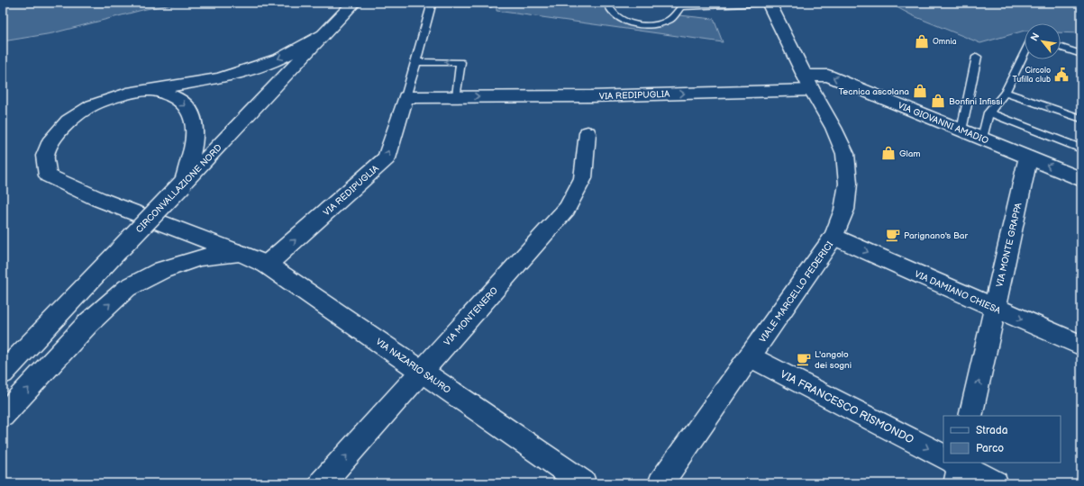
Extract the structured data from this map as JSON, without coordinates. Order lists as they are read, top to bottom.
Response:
{
  "streets": {
    "street": [
      "VIA REDIPUGLIA",
      "VIA GIOVANNI AMADIO",
      "CIRCONVALLAZIONE NORD",
      "VIA MONTE GRAPPA",
      "VIALE MARCELLO FEDERICI",
      "VIA DAMIANO CHIESA",
      "VIA MONTENERO",
      "VIA NAZARIO SAURO",
      "VIA FRANCESCO RISMONDO"
    ]
  },
  "crossings": [
    ["VIA REDIPUGLIA", "VIA GIOVANNI AMADIO"],
    ["VIA REDIPUGLIA", "VIALE MARCELLO FEDERICI"],
    ["VIA REDIPUGLIA", "VIA NAZARIO SAURO"],
    ["VIA GIOVANNI AMADIO", "VIA MONTE GRAPPA"],
    ["VIA GIOVANNI AMADIO", "VIALE MARCELLO FEDERICI"],
    ["VIA MONTE GRAPPA", "VIA DAMIANO CHIESA"],
    ["VIALE MARCELLO FEDERICI", "VIA DAMIANO CHIESA"],
    ["VIALE MARCELLO FEDERICI", "VIA FRANCESCO RISMONDO"],
    ["VIA MONTENERO", "VIA NAZARIO SAURO"]
  ],
  "one_way": [
    "VIA REDIPUGLIA",
    "VIA GIOVANNI AMADIO",
    "VIA MONTE GRAPPA",
    "VIA DAMIANO CHIESA",
    "VIA FRANCESCO RISMONDO"
  ],
  "places": {
    "shop": [
      "Omnia",
      "Tecnica ascolana",
      "Bonfini Infissi",
      "Glam"
    ],
    "public building": ["Circolo Tufilla club"],
    "cafe": ["Parignano's Bar", "L'angolo dei sogni"]
  },
  "legend": ["Strada", "Parco"],
  "north": "top left"
}
